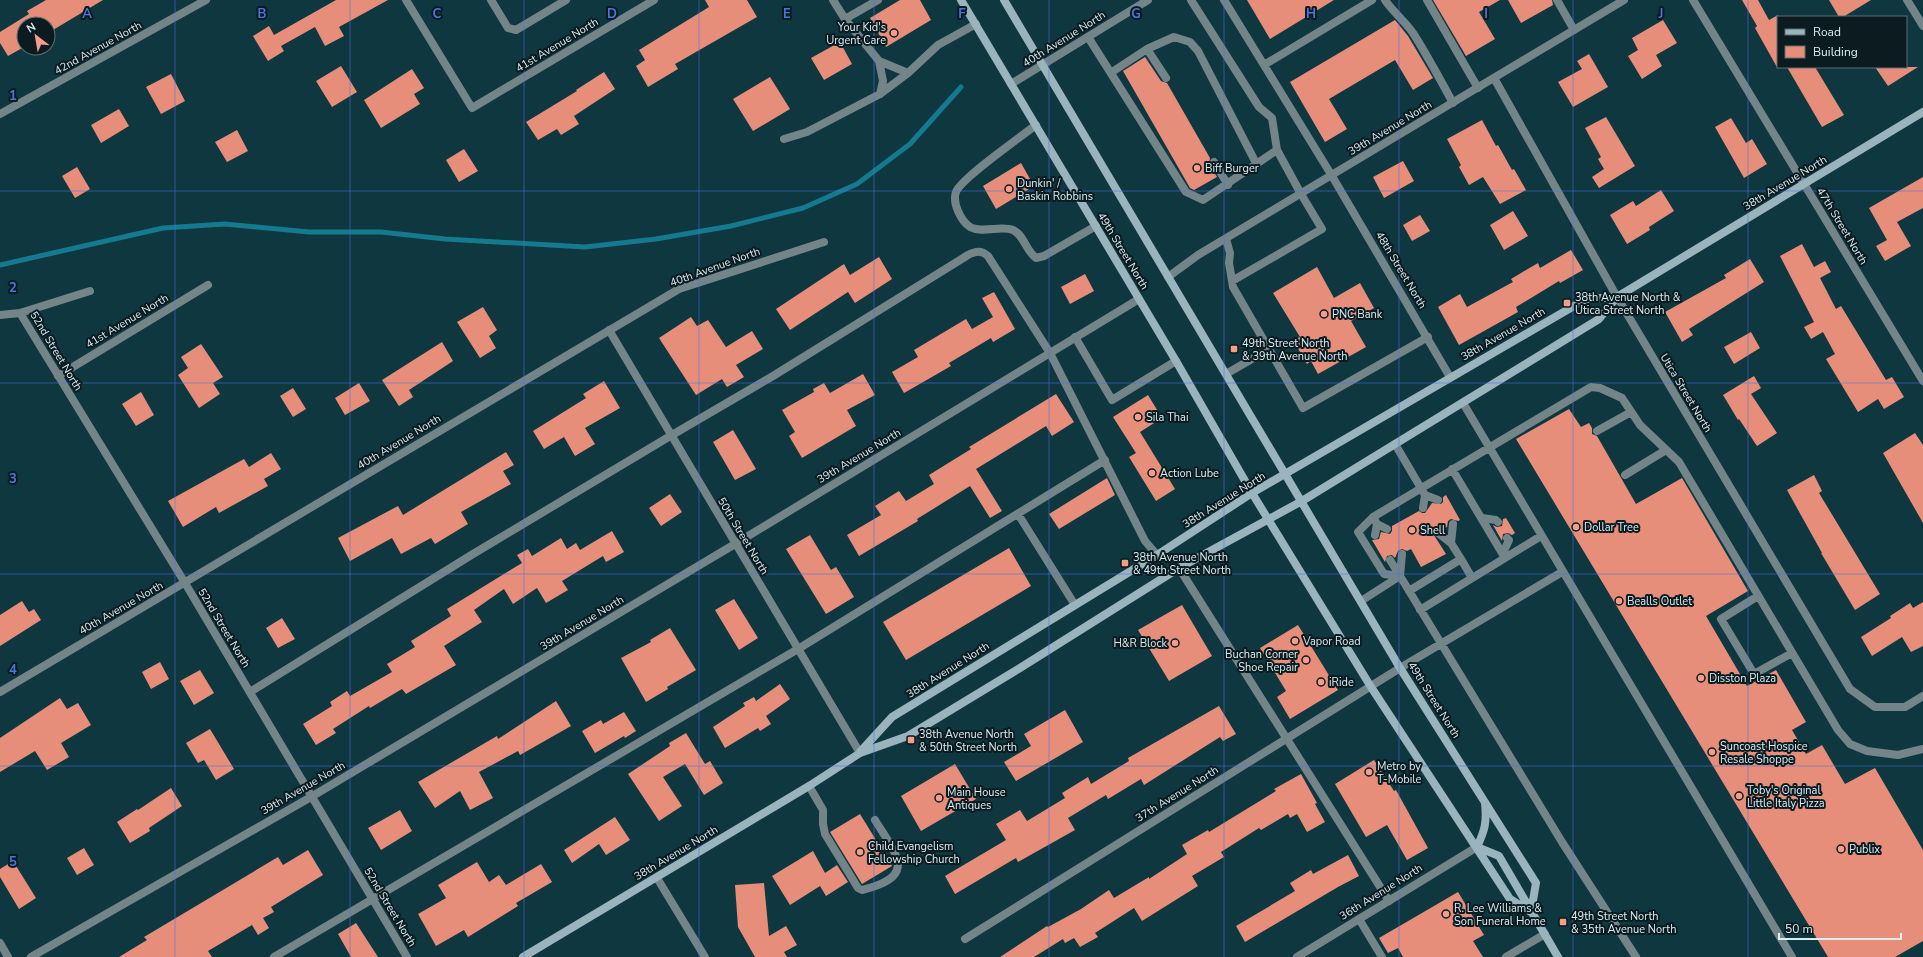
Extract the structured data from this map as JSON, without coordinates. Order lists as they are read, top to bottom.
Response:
{
  "streets": {
    "main road": ["38th Avenue North", "49th Street North"],
    "street": [
      "40th Avenue North",
      "41st Avenue North",
      "42nd Avenue North",
      "39th Avenue North",
      "47th Street North",
      "48th Street North",
      "52nd Street North",
      "Utica Street North",
      "50th Street North",
      "37th Avenue North",
      "36th Avenue North"
    ]
  },
  "crossings": [
    ["40th Avenue North", "49th Street North"],
    ["40th Avenue North", "52nd Street North"],
    ["40th Avenue North", "50th Street North"],
    ["41st Avenue North", "52nd Street North"],
    ["39th Avenue North", "49th Street North"],
    ["39th Avenue North", "48th Street North"],
    ["39th Avenue North", "52nd Street North"],
    ["39th Avenue North", "Utica Street North"],
    ["39th Avenue North", "50th Street North"],
    ["38th Avenue North", "47th Street North"],
    ["38th Avenue North", "49th Street North"],
    ["38th Avenue North", "48th Street North"],
    ["38th Avenue North", "Utica Street North"],
    ["38th Avenue North", "50th Street North"],
    ["49th Street North", "37th Avenue North"]
  ],
  "places": {
    "other": [
      "Your Kid's Urgent Care",
      "Biff Burger",
      "Dunkin' / Baskin Robbins",
      "PNC Bank",
      "Sila Thai",
      "Action Lube",
      "Dollar Tree",
      "Shell",
      "Bealls Outlet",
      "Vapor Road",
      "H&R Block",
      "Buchan Corner Shoe Repair",
      "Disston Plaza",
      "iRide",
      "Suncoast Hospice Resale Shoppe",
      "Metro by T-Mobile",
      "Toby's Original Little Italy Pizza",
      "Main House Antiques",
      "Publix",
      "Child Evangelism Fellowship Church",
      "R. Lee Williams & Son Funeral Home"
    ],
    "transit": [
      "38th Avenue North & Utica Street North",
      "49th Street North & 39th Avenue North",
      "38th Avenue North & 49th Street North",
      "38th Avenue North & 50th Street North",
      "49th Street North & 35th Avenue North"
    ]
  },
  "legend": ["Road", "Building"],
  "scale_bar": "50 m",
  "north": "top left",
  "grid": {
    "columns": [
      "A",
      "B",
      "C",
      "D",
      "E",
      "F",
      "G",
      "H",
      "I",
      "J"
    ],
    "rows": [
      "1",
      "2",
      "3",
      "4",
      "5"
    ]
  }
}
